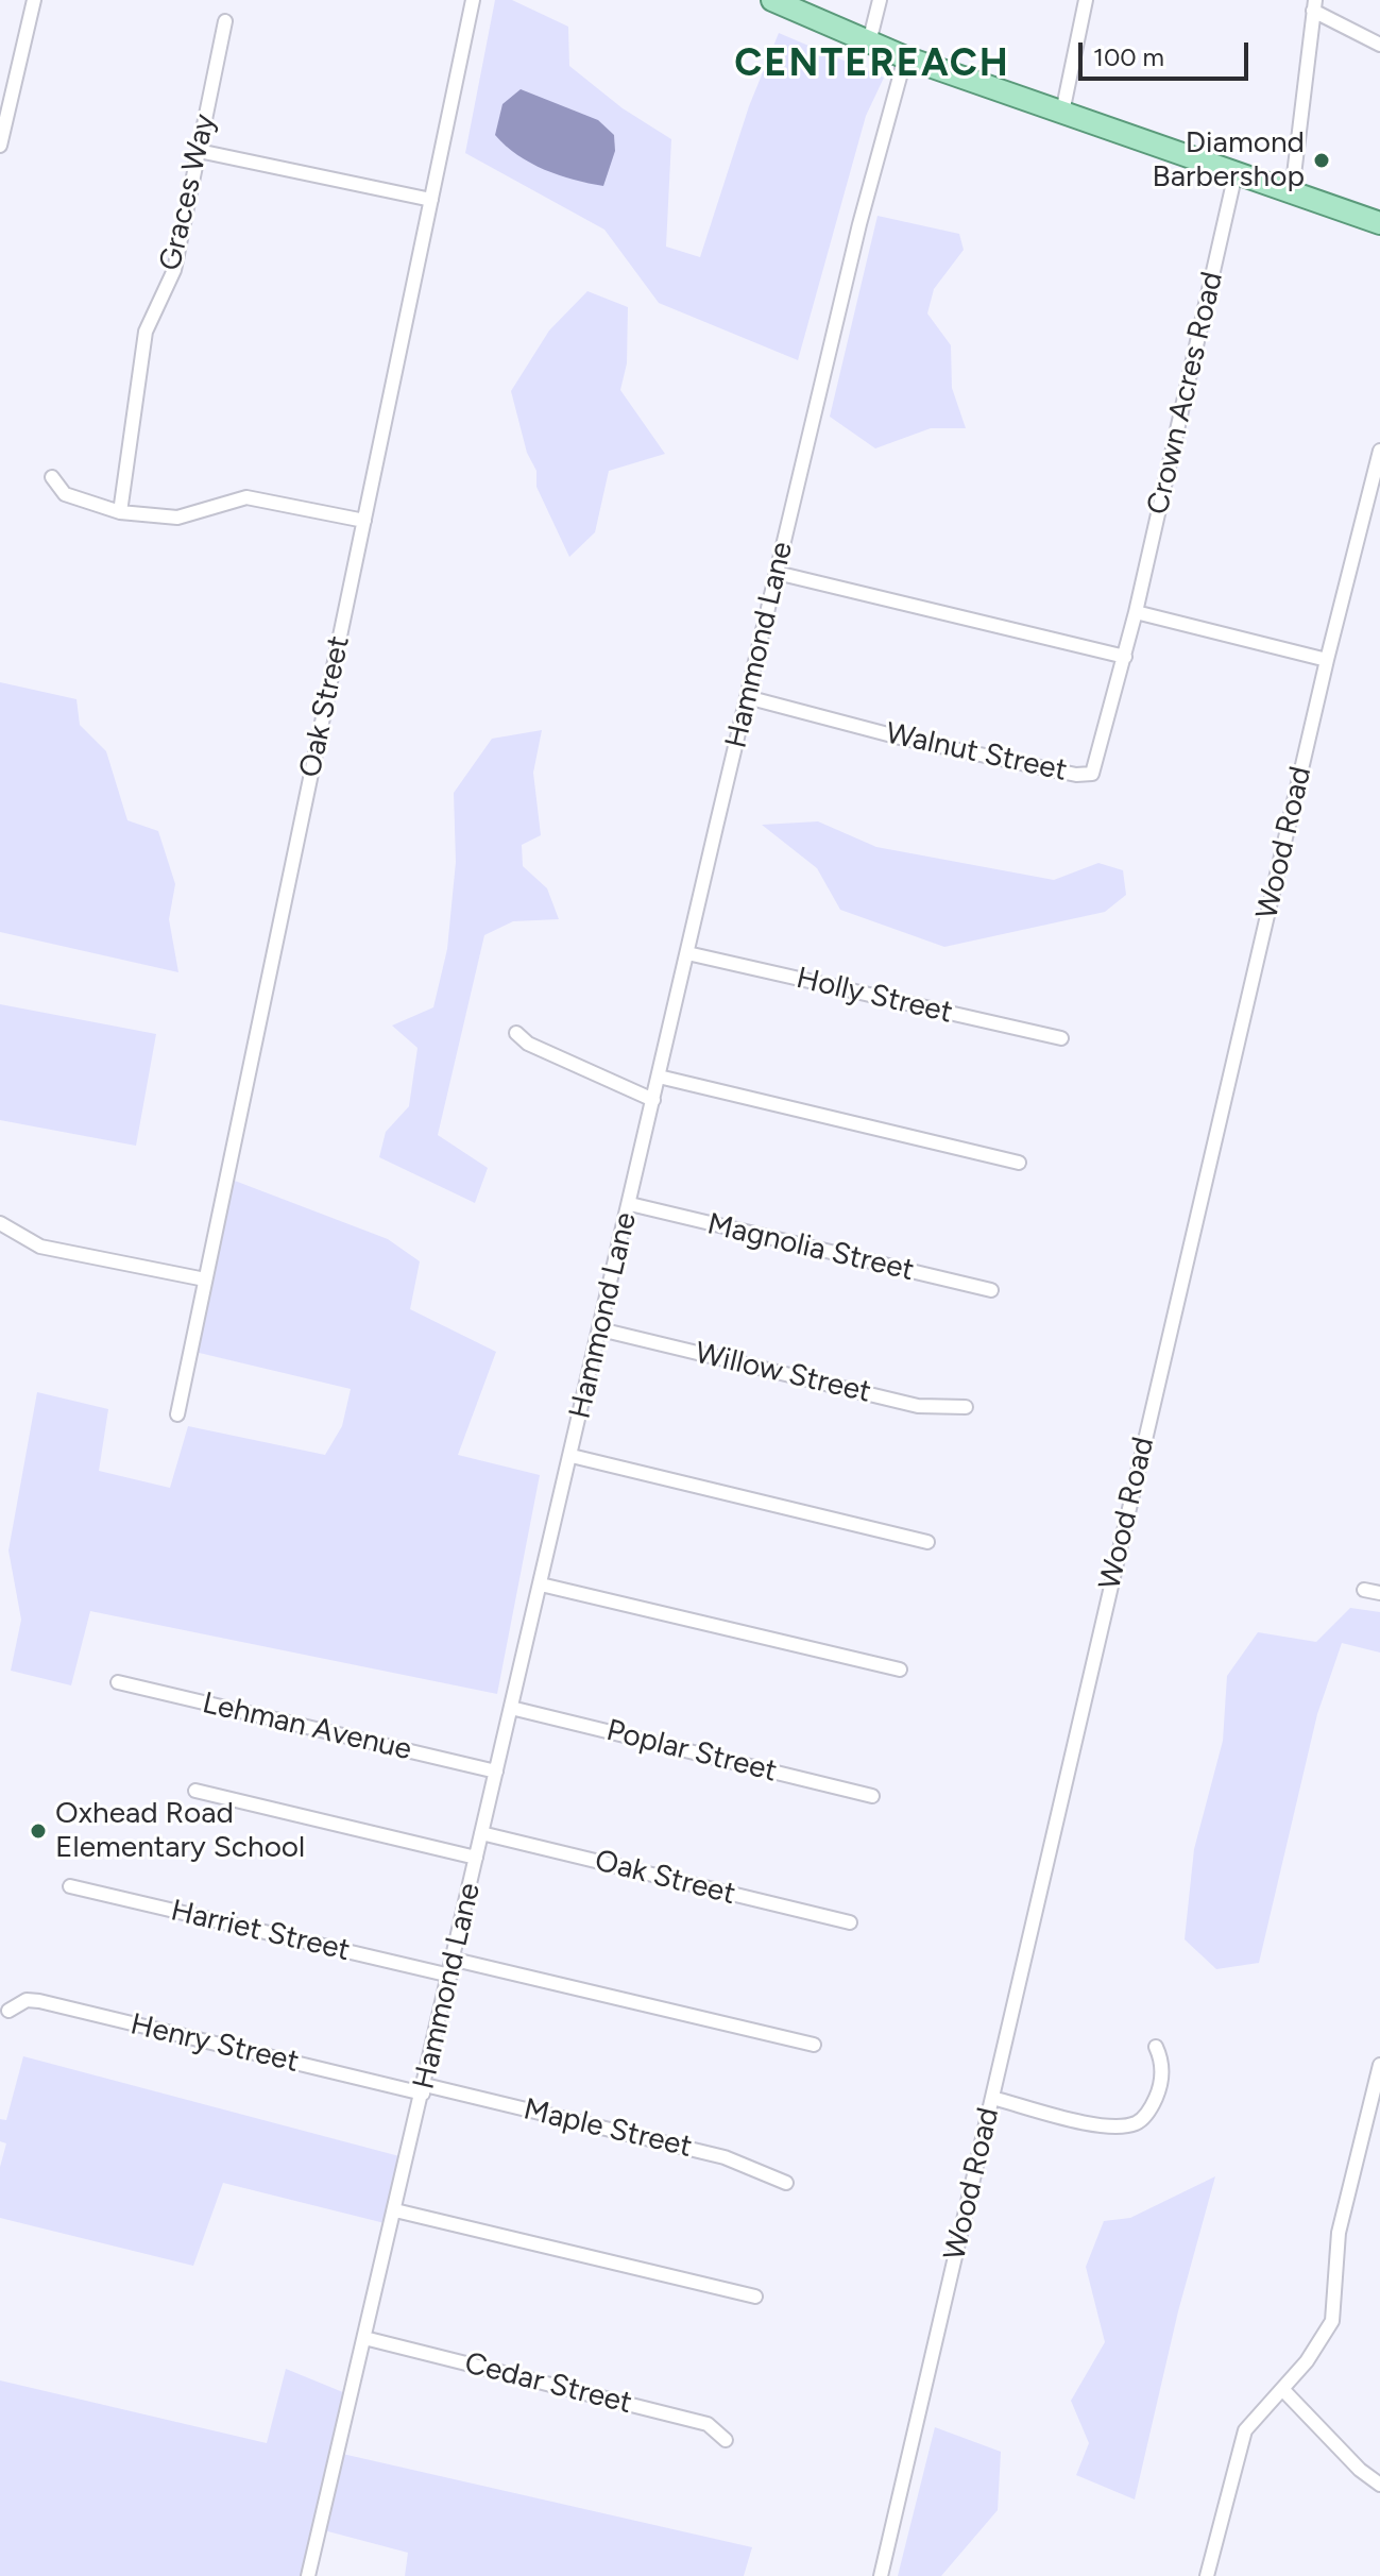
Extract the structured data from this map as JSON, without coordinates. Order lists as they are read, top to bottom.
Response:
{
  "streets": {
    "street": [
      "Graces Way",
      "Crown Acres Road",
      "Hammond Lane",
      "Oak Street",
      "Walnut Street",
      "Wood Road",
      "Holly Street",
      "Magnolia Street",
      "Willow Street",
      "Lehman Avenue",
      "Poplar Street",
      "Harriet Street",
      "Henry Street",
      "Maple Street",
      "Cedar Street"
    ]
  },
  "crossings": [
    ["Crown Acres Road", "Walnut Street"],
    ["Hammond Lane", "Oak Street"],
    ["Hammond Lane", "Walnut Street"],
    ["Hammond Lane", "Holly Street"],
    ["Hammond Lane", "Magnolia Street"],
    ["Hammond Lane", "Willow Street"],
    ["Hammond Lane", "Lehman Avenue"],
    ["Hammond Lane", "Poplar Street"],
    ["Hammond Lane", "Harriet Street"],
    ["Hammond Lane", "Henry Street"],
    ["Hammond Lane", "Maple Street"],
    ["Hammond Lane", "Cedar Street"],
    ["Henry Street", "Maple Street"]
  ],
  "districts": ["CENTEREACH"],
  "places": ["Diamond Barbershop", "Oxhead Road Elementary School"],
  "scale_bar": "100 m"
}
